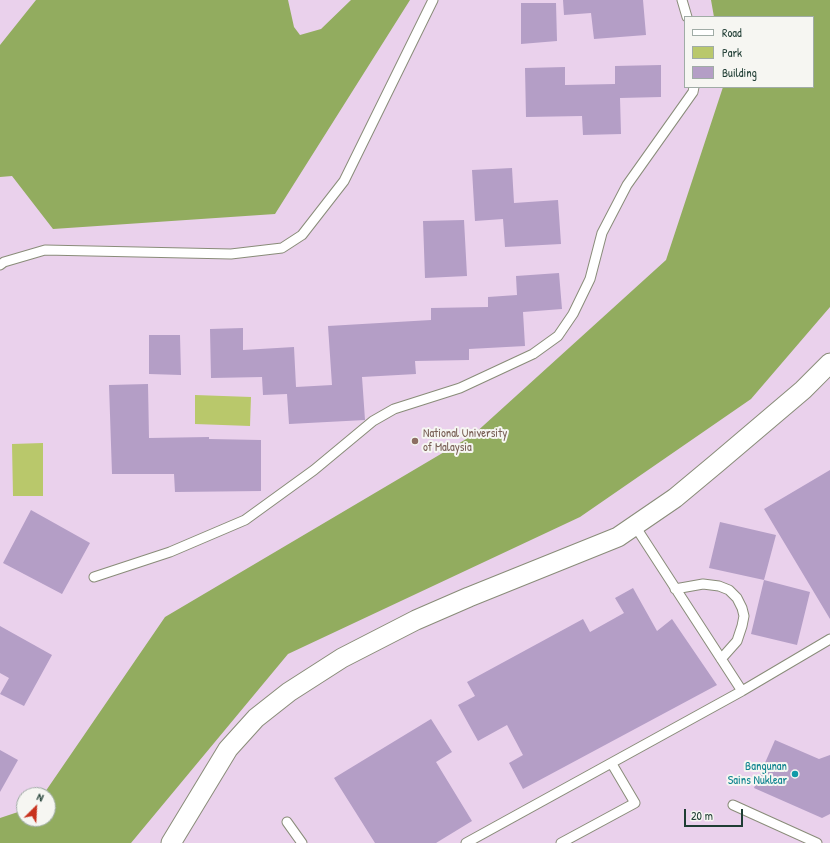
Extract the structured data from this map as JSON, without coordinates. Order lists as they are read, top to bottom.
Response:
{
  "places": ["National University of Malaysia", "Bangunan Sains Nuklear"],
  "legend": ["Road", "Park", "Building"],
  "scale_bar": "20 m",
  "north": "top right"
}
